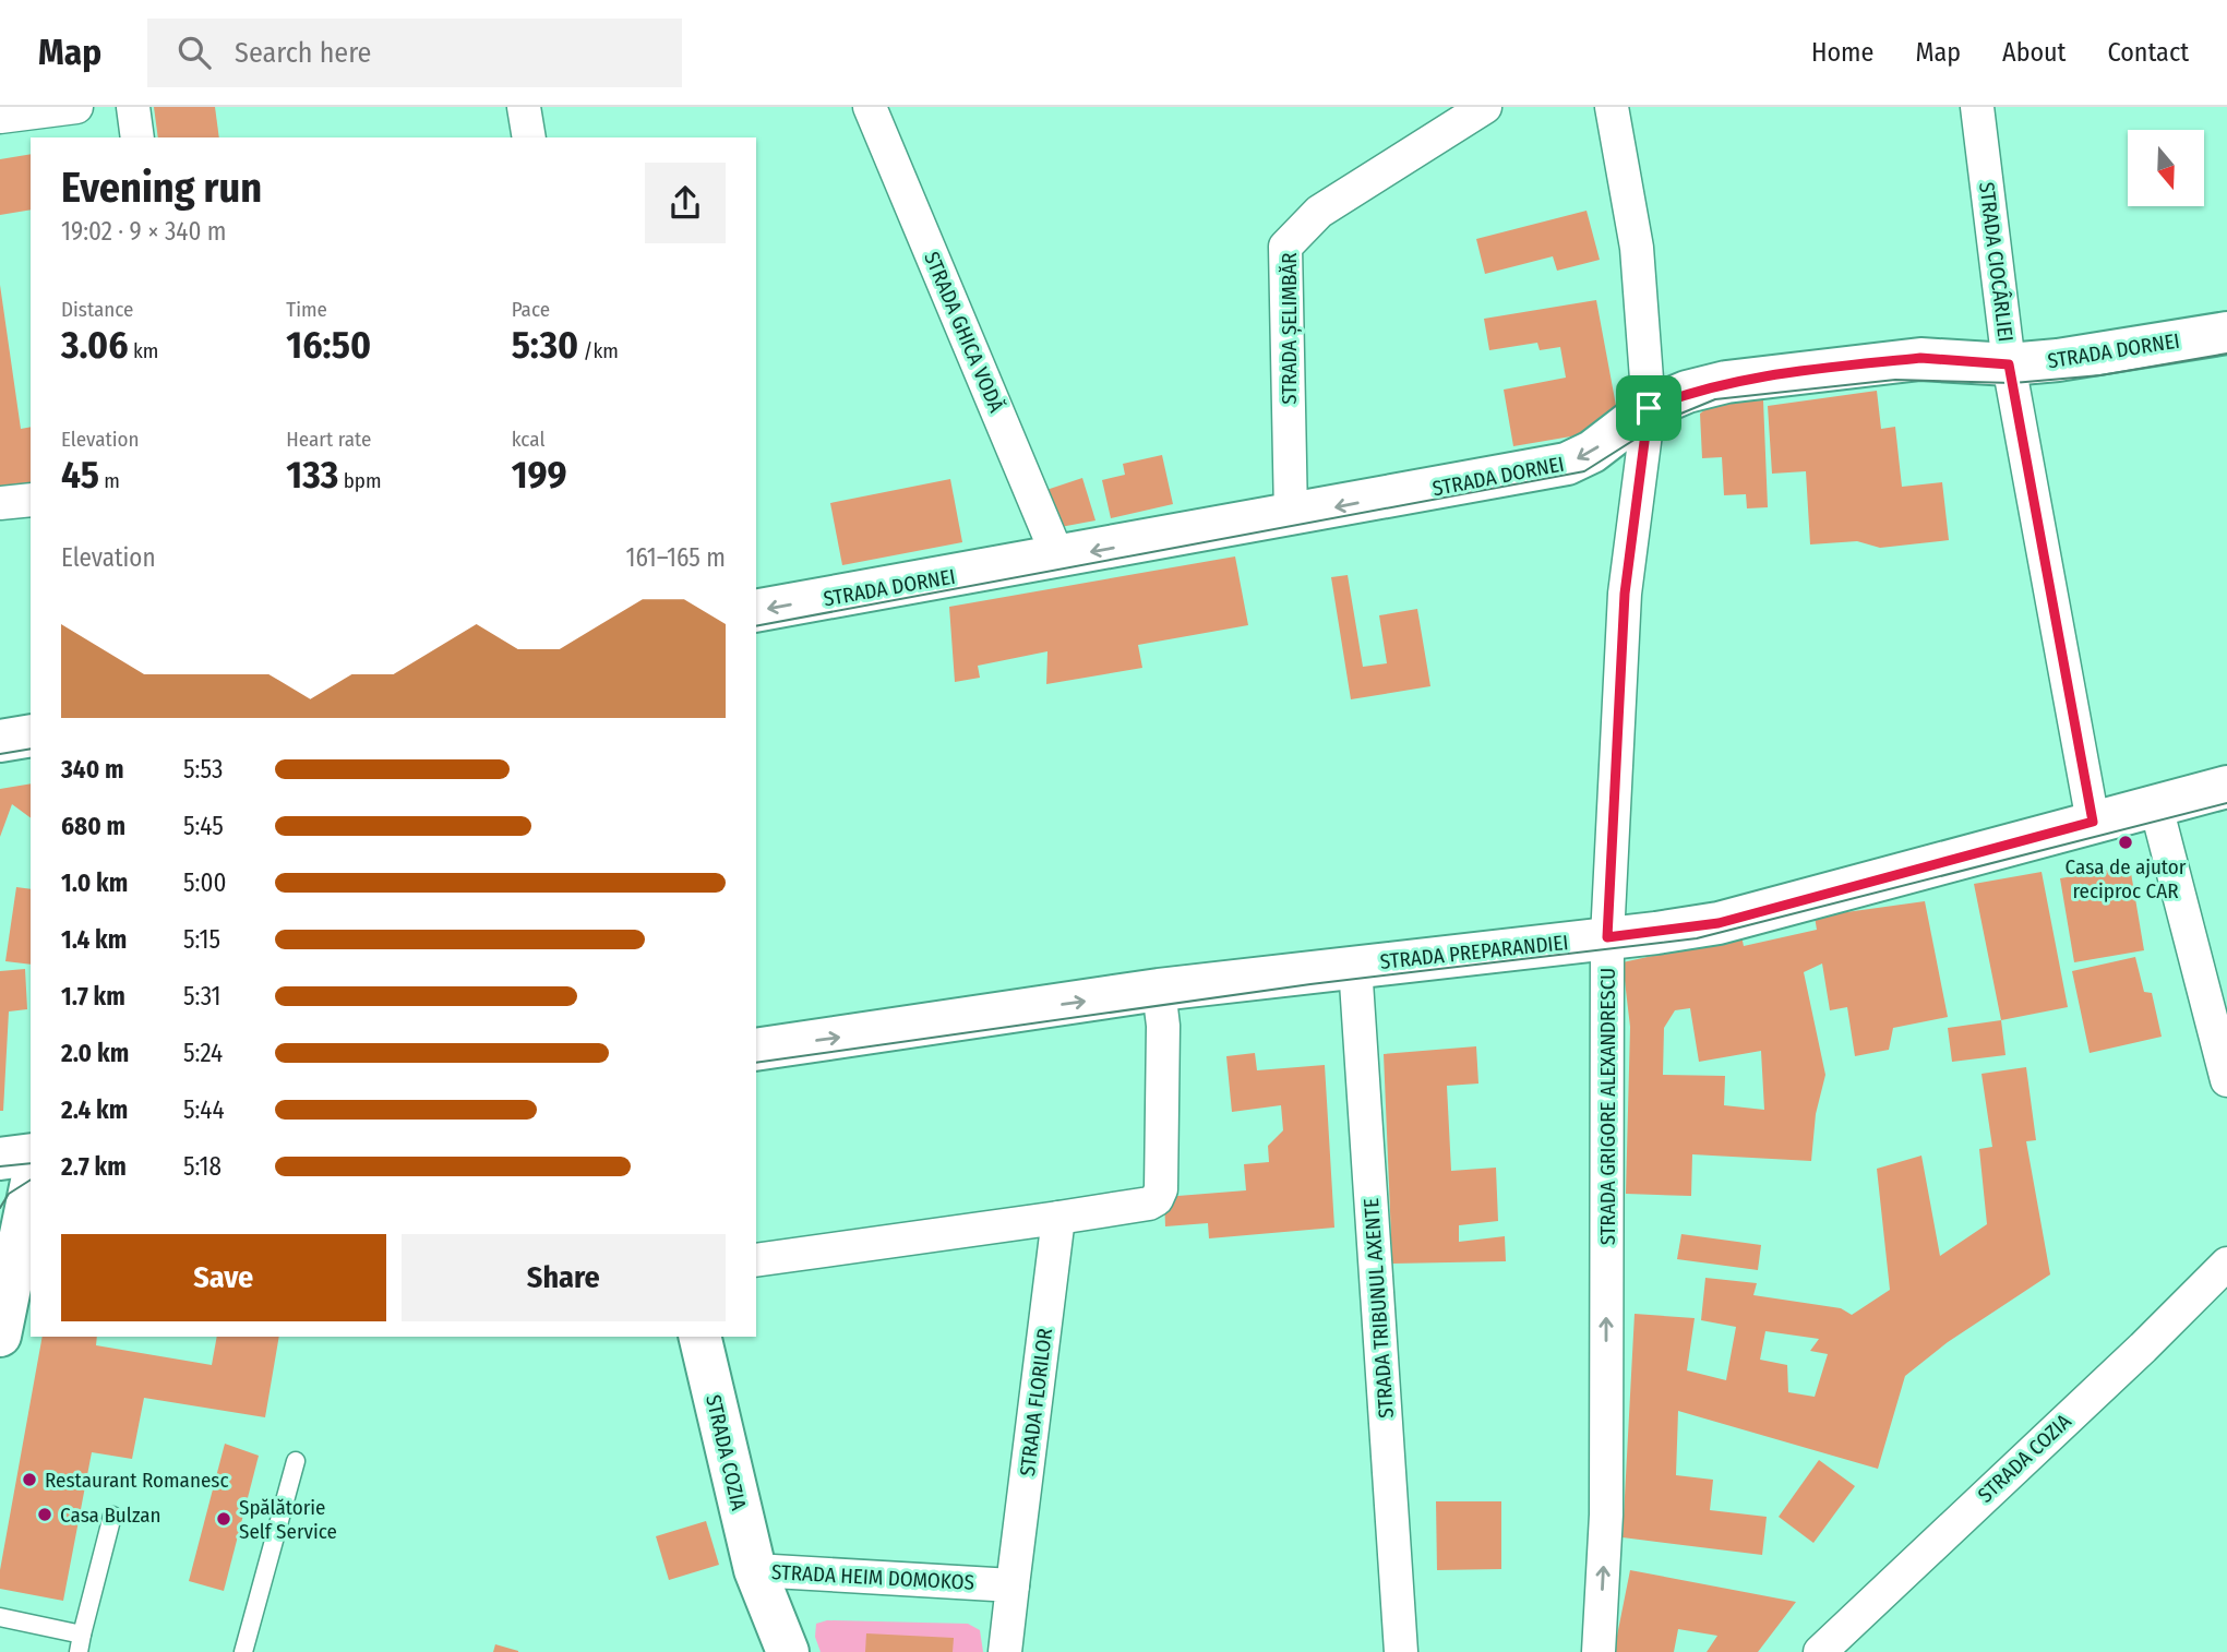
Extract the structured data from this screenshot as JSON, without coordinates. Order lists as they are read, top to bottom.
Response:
{
  "streets": {
    "main road": [
      "STRADA DORNEI",
      "STRADA PREPARANDIEI",
      "STRADA COZIA",
      "STRADA HEIM DOMOKOS"
    ],
    "street": [
      "STRADA CIOCÂRLIEI",
      "STRADA ȘELIMBĂR",
      "STRADA GHICA VODĂ",
      "STRADA GRIGORE ALEXANDRESCU",
      "STRADA TRIBUNUL AXENTE",
      "STRADA FLORILOR"
    ]
  },
  "crossings": [
    ["STRADA CIOCÂRLIEI", "STRADA DORNEI"],
    ["STRADA CIOCÂRLIEI", "STRADA PREPARANDIEI"],
    ["STRADA ȘELIMBĂR", "STRADA DORNEI"],
    ["STRADA GHICA VODĂ", "STRADA DORNEI"],
    ["STRADA DORNEI", "STRADA GRIGORE ALEXANDRESCU"],
    ["STRADA PREPARANDIEI", "STRADA GRIGORE ALEXANDRESCU"],
    ["STRADA PREPARANDIEI", "STRADA TRIBUNUL AXENTE"],
    ["STRADA FLORILOR", "STRADA HEIM DOMOKOS"],
    ["STRADA COZIA", "STRADA HEIM DOMOKOS"]
  ],
  "one_way": ["STRADA DORNEI", "STRADA GRIGORE ALEXANDRESCU"],
  "places": [
    "Casa de ajutor reciproc CAR",
    "Restaurant Romanesc",
    "Casa Bulzan",
    "Spălătorie Self Service"
  ],
  "north": "bottom",
  "page": {
    "header": "Map",
    "search": "Search here",
    "nav": [
      "Home",
      "Map",
      "About",
      "Contact"
    ],
    "heading": ["Evening run", "19:02 · 9 × 340 m"],
    "stats": [
      ["Distance", "3.06 km"],
      ["Time", "16:50"],
      ["Pace", "5:30 /km"],
      ["Elevation", "45 m"],
      ["Heart rate", "133 bpm"],
      ["kcal", "199"]
    ],
    "chart": ["Elevation", "161–165 m"],
    "list": [
      {
        "name": "340 m",
        "note": "5:53"
      },
      {
        "name": "680 m",
        "note": "5:45"
      },
      {
        "name": "1.0 km",
        "note": "5:00"
      },
      {
        "name": "1.4 km",
        "note": "5:15"
      },
      {
        "name": "1.7 km",
        "note": "5:31"
      },
      {
        "name": "2.0 km",
        "note": "5:24"
      },
      {
        "name": "2.4 km",
        "note": "5:44"
      },
      {
        "name": "2.7 km",
        "note": "5:18"
      }
    ],
    "buttons": ["Save", "Share"]
  }
}
